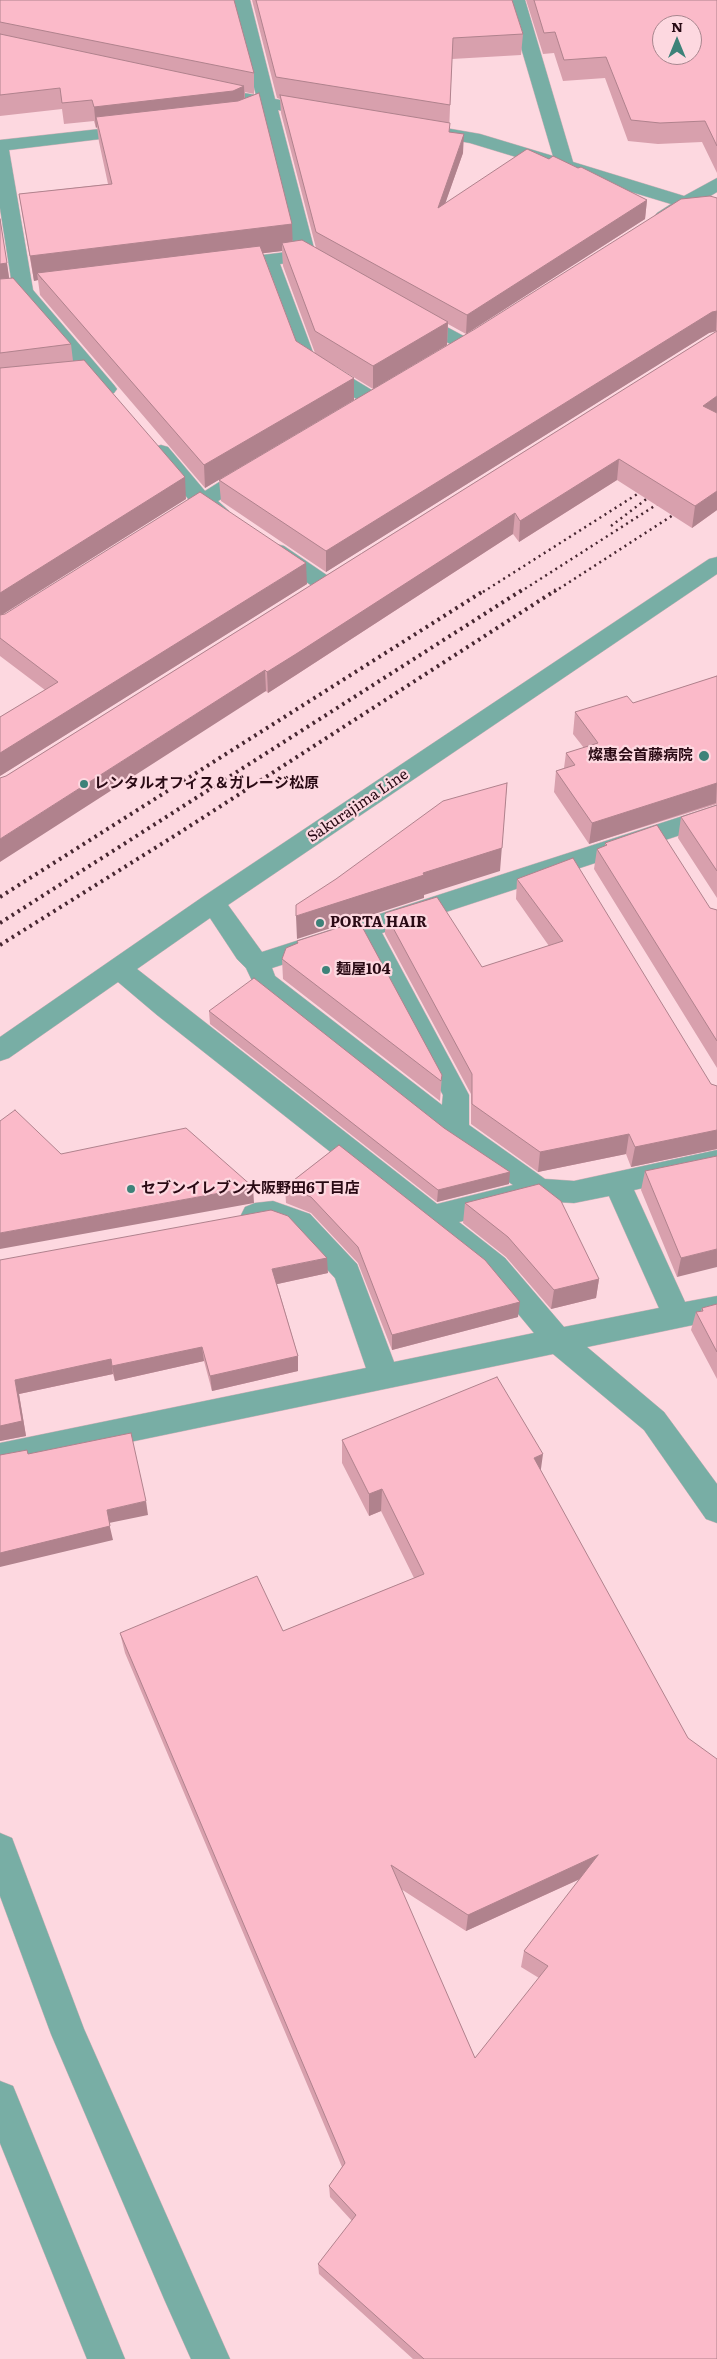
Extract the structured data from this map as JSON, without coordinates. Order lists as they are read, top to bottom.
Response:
{
  "streets": {
    "street": ["Sakurajima Line"]
  },
  "places": [
    "燦惠会首藤病院",
    "レンタルオフィス＆ガレージ松原",
    "PORTA HAIR",
    "麺屋104",
    "セブンイレブン大阪野田6丁目店"
  ],
  "north": "top"
}
